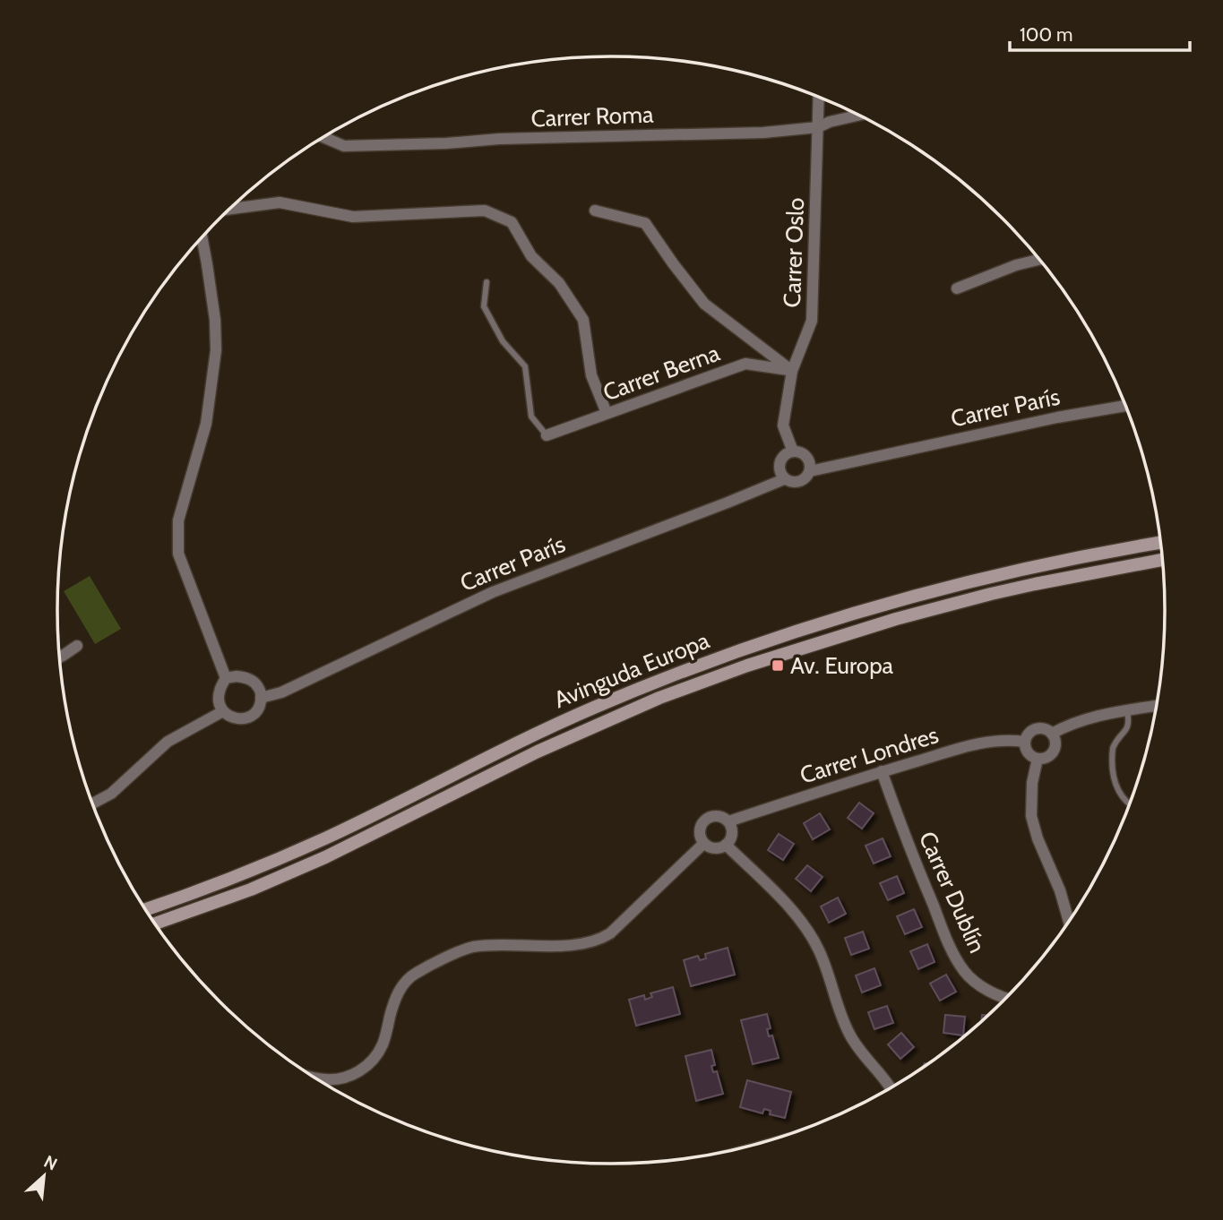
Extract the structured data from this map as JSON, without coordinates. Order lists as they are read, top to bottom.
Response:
{
  "streets": {
    "main road": ["Avinguda Europa"],
    "street": [
      "Carrer Roma",
      "Carrer Oslo",
      "Carrer Berna",
      "Carrer París",
      "Carrer Londres",
      "Carrer Dublín"
    ]
  },
  "crossings": [
    ["Carrer Roma", "Carrer Oslo"],
    ["Carrer Oslo", "Carrer Berna"],
    ["Carrer Oslo", "Carrer París"],
    ["Carrer Londres", "Carrer Dublín"]
  ],
  "places": {
    "transit": ["Av. Europa"]
  },
  "scale_bar": "100 m",
  "north": "top right"
}
